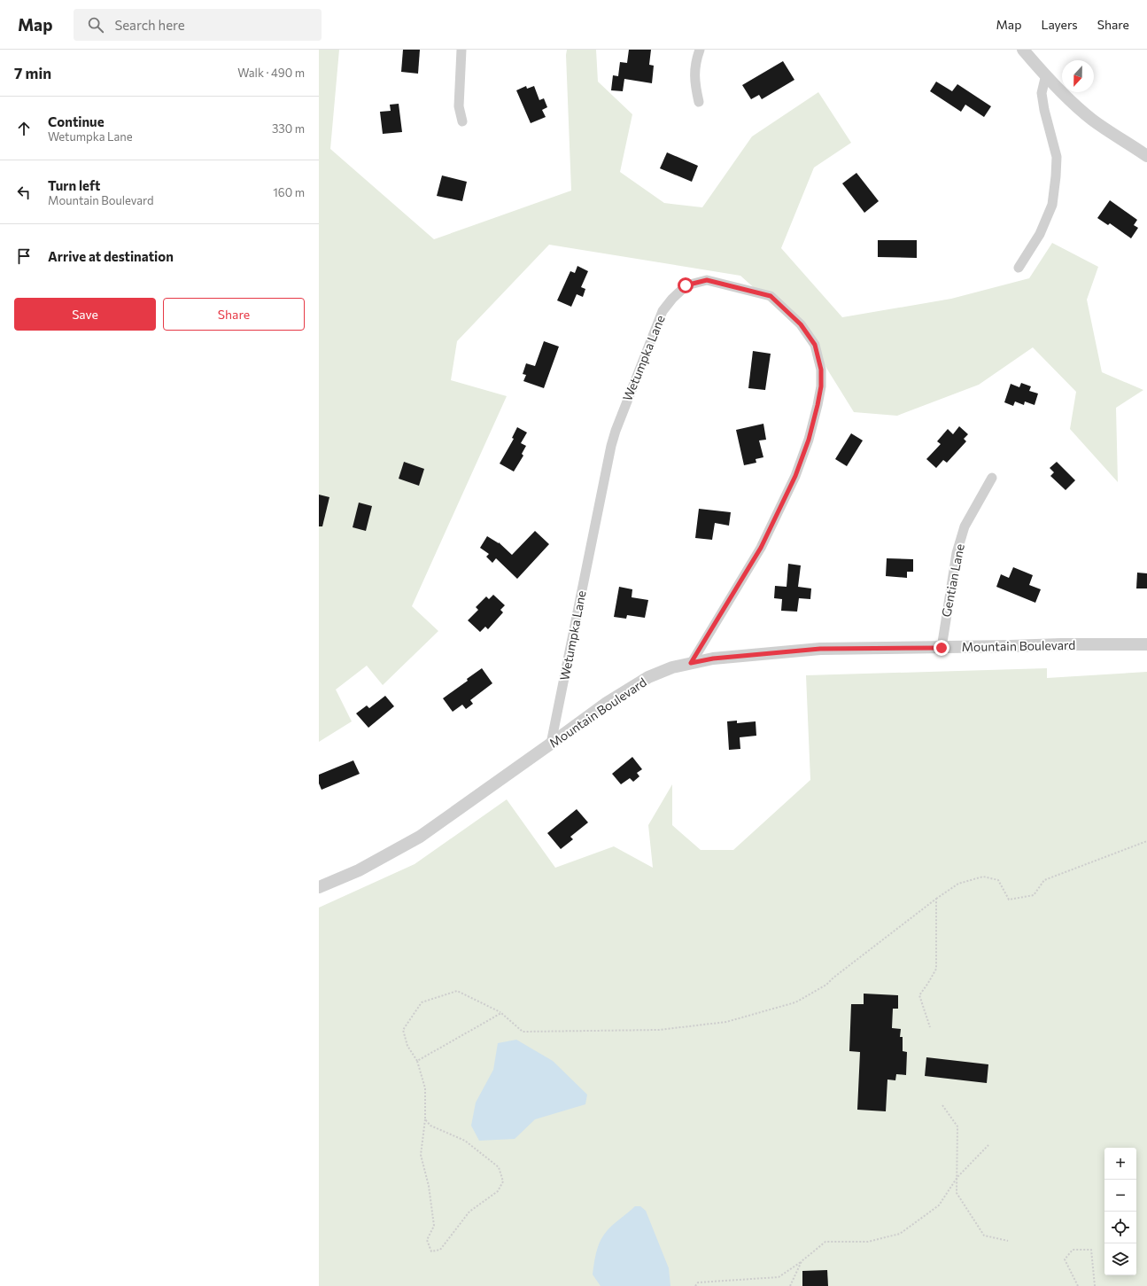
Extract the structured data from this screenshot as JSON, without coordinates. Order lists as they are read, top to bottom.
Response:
{
  "streets": {
    "street": ["Wetumpka Lane", "Gentian Lane", "Mountain Boulevard"]
  },
  "crossings": [
    ["Wetumpka Lane", "Mountain Boulevard"],
    ["Gentian Lane", "Mountain Boulevard"]
  ],
  "north": "bottom",
  "page": {
    "header": "Map",
    "search": "Search here",
    "nav": ["Map", "Layers", "Share"],
    "heading": ["7 min", "Walk · 490 m"],
    "list": [
      ["Continue", "Wetumpka Lane", "330 m"],
      ["Turn left", "Mountain Boulevard", "160 m"],
      "Arrive at destination"
    ],
    "buttons": ["Save", "Share"],
    "map_buttons": ["+", "−"]
  }
}
